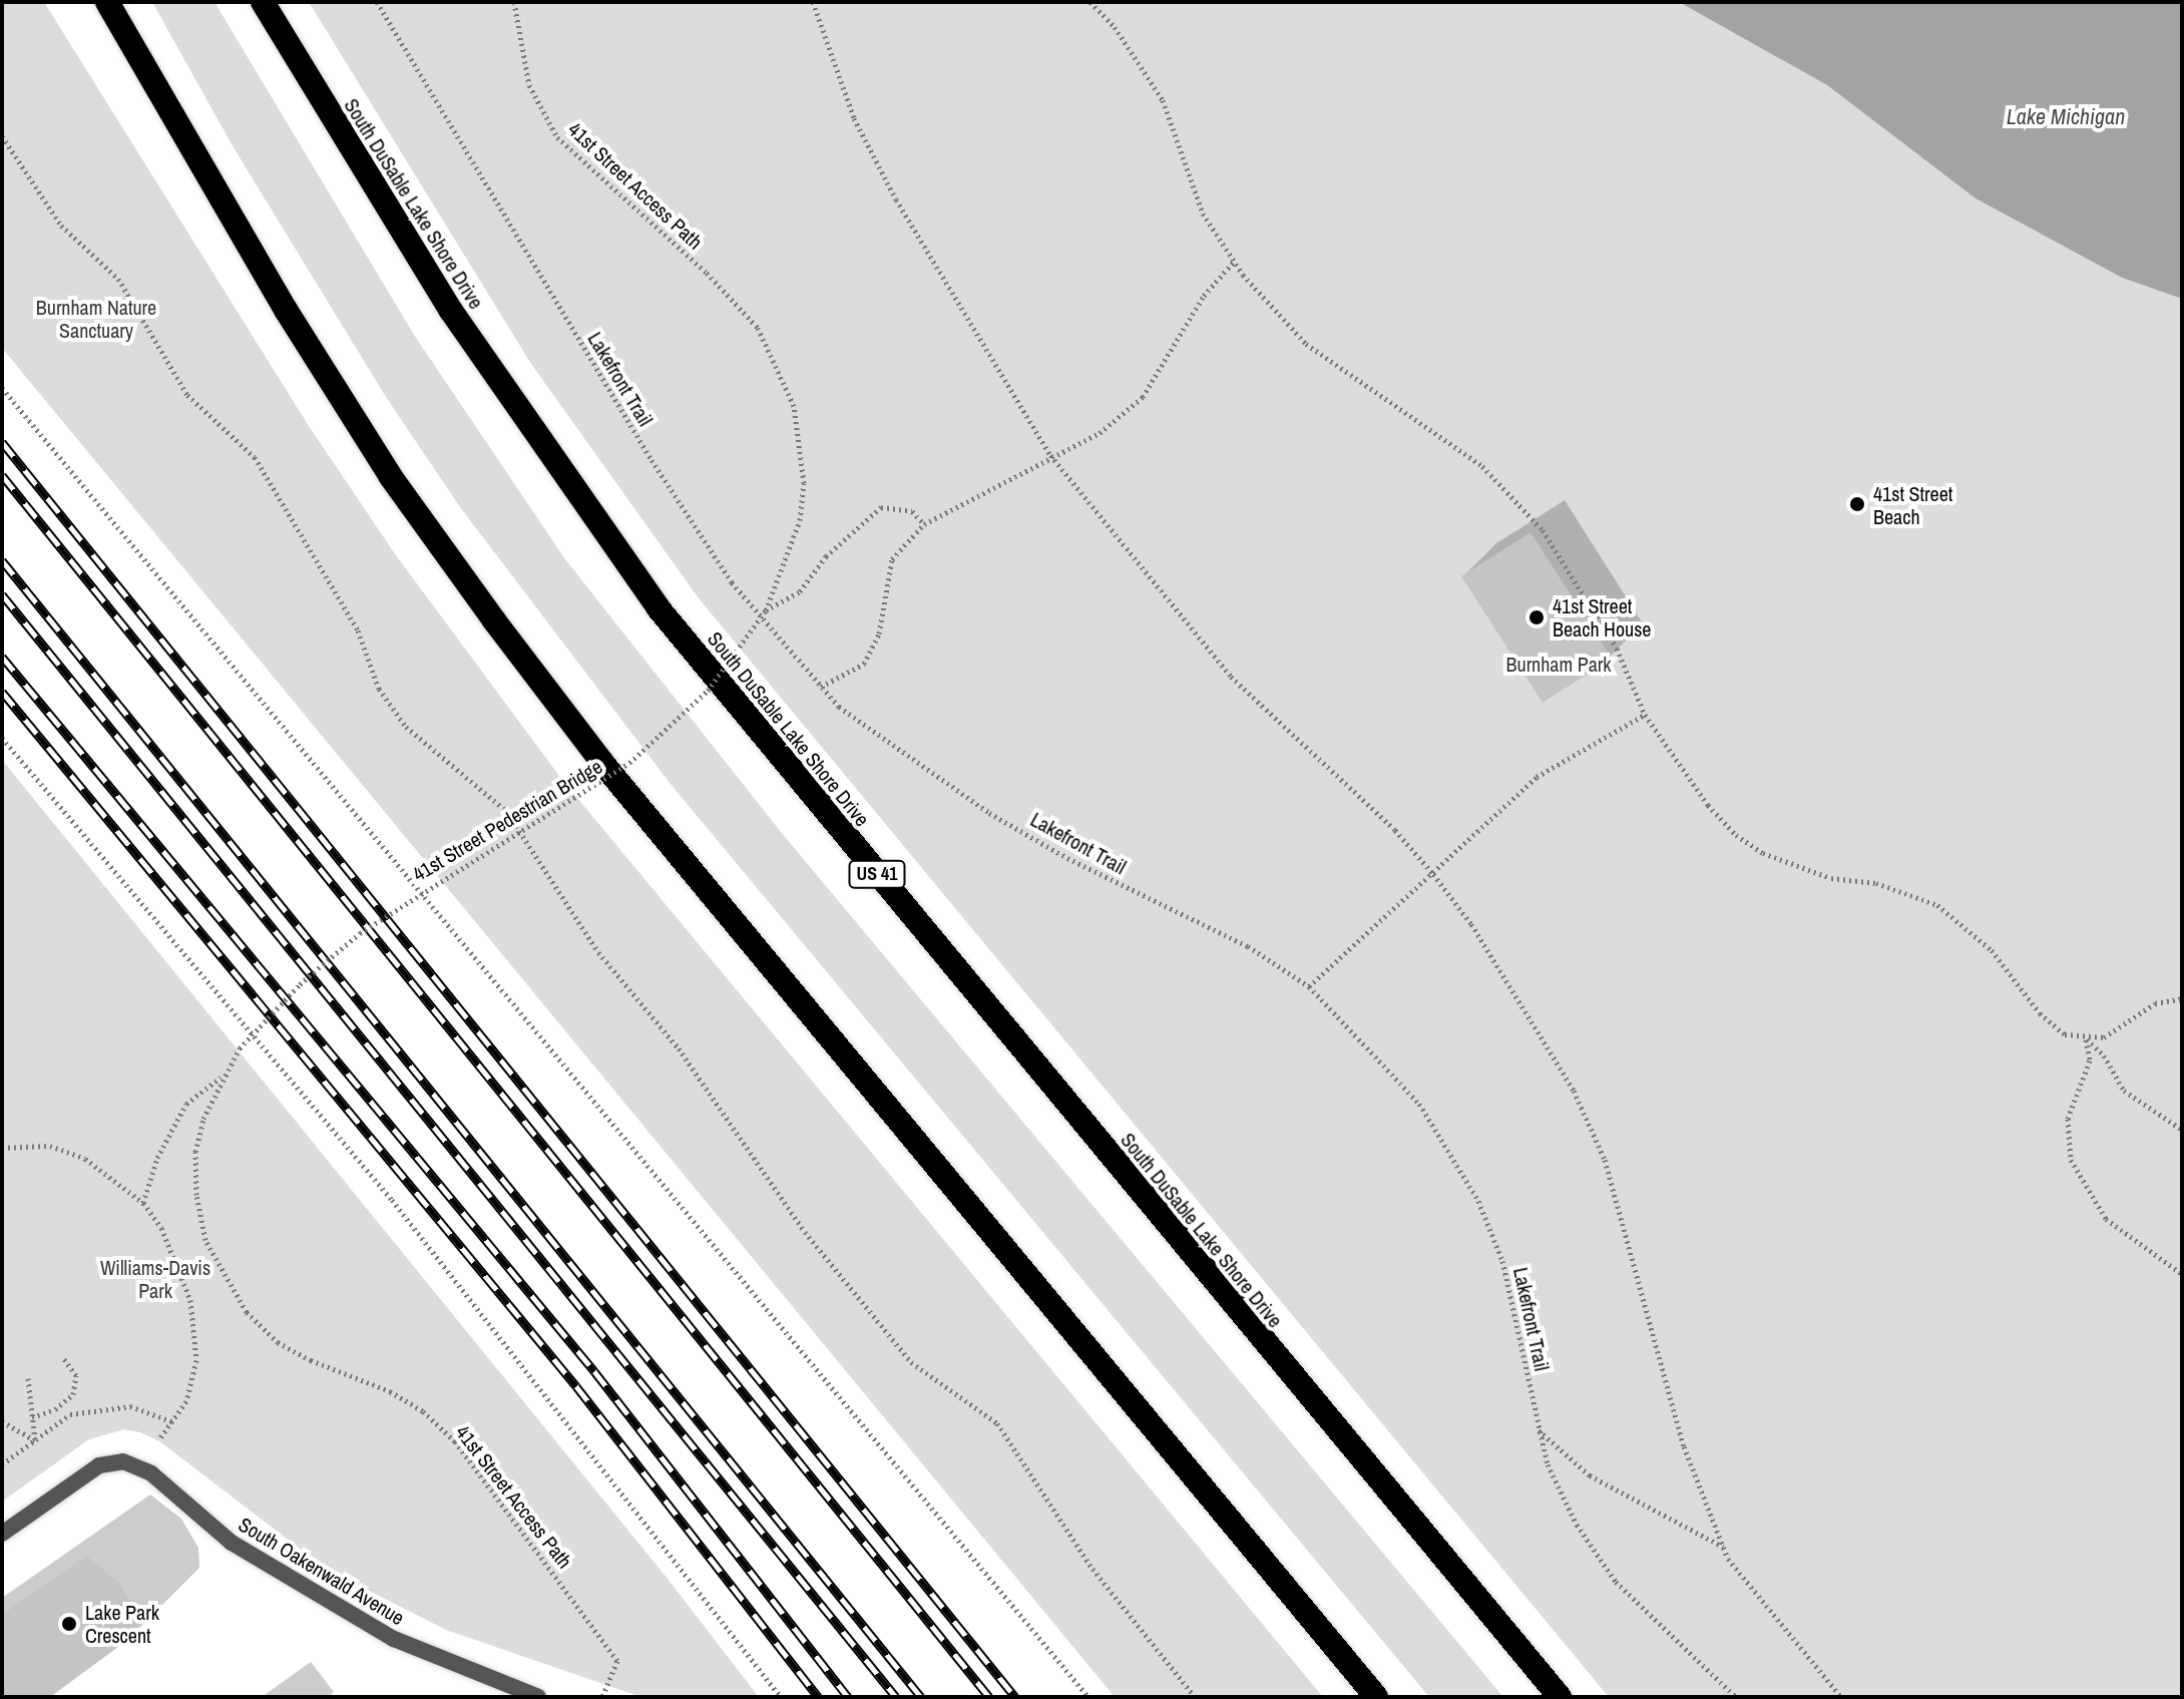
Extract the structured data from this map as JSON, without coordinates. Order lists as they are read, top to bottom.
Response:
{
  "streets": {
    "highway": ["South DuSable Lake Shore Drive", "US 41"],
    "street": ["South Oakenwald Avenue"],
    "path": ["41st Street Access Path", "Lakefront Trail", "41st Street Pedestrian Bridge"]
  },
  "crossings": [
    ["41st Street Access Path", "41st Street Pedestrian Bridge"]
  ],
  "water": ["Lake Michigan"],
  "parks": ["Burnham Nature Sanctuary", "Burnham Park", "Williams-Davis Park"],
  "places": ["41st Street Beach", "41st Street Beach House", "Lake Park Crescent"]
}
